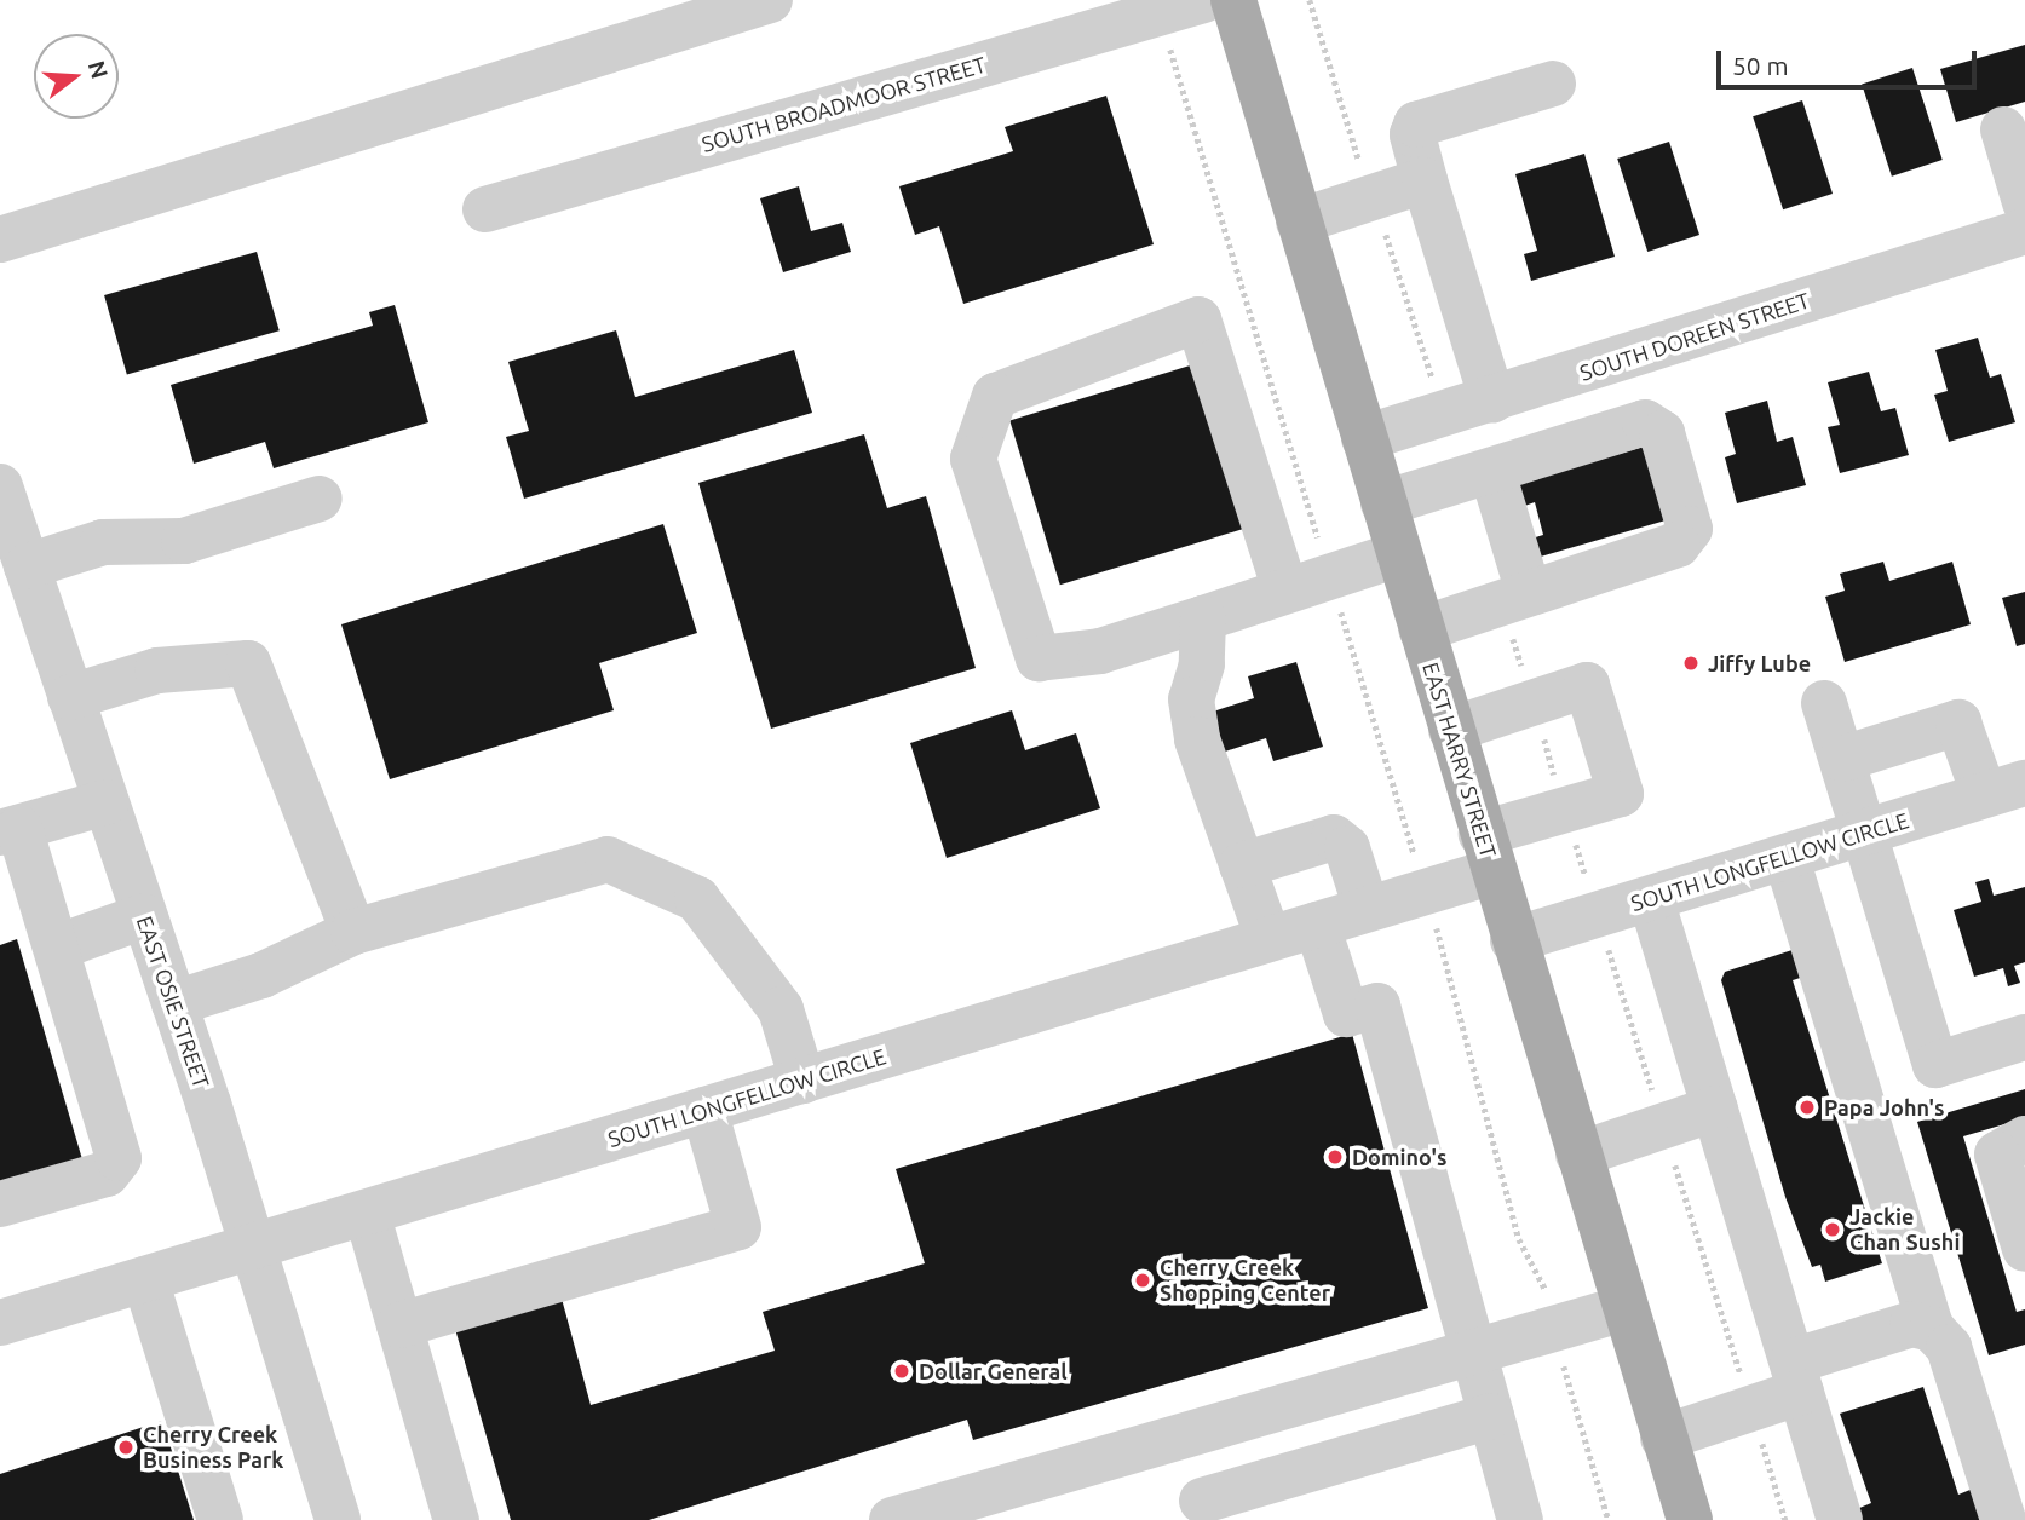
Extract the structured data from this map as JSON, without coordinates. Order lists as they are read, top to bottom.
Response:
{
  "streets": {
    "main road": ["EAST HARRY STREET"],
    "street": [
      "SOUTH BROADMOOR STREET",
      "SOUTH DOREEN STREET",
      "SOUTH LONGFELLOW CIRCLE",
      "EAST OSIE STREET"
    ]
  },
  "crossings": [
    ["SOUTH DOREEN STREET", "EAST HARRY STREET"],
    ["EAST HARRY STREET", "SOUTH LONGFELLOW CIRCLE"],
    ["SOUTH LONGFELLOW CIRCLE", "EAST OSIE STREET"]
  ],
  "places": [
    "Jiffy Lube",
    "Papa John's",
    "Domino's",
    "Jackie Chan Sushi",
    "Cherry Creek Shopping Center",
    "Dollar General",
    "Cherry Creek Business Park"
  ],
  "scale_bar": "50 m",
  "north": "right"
}
